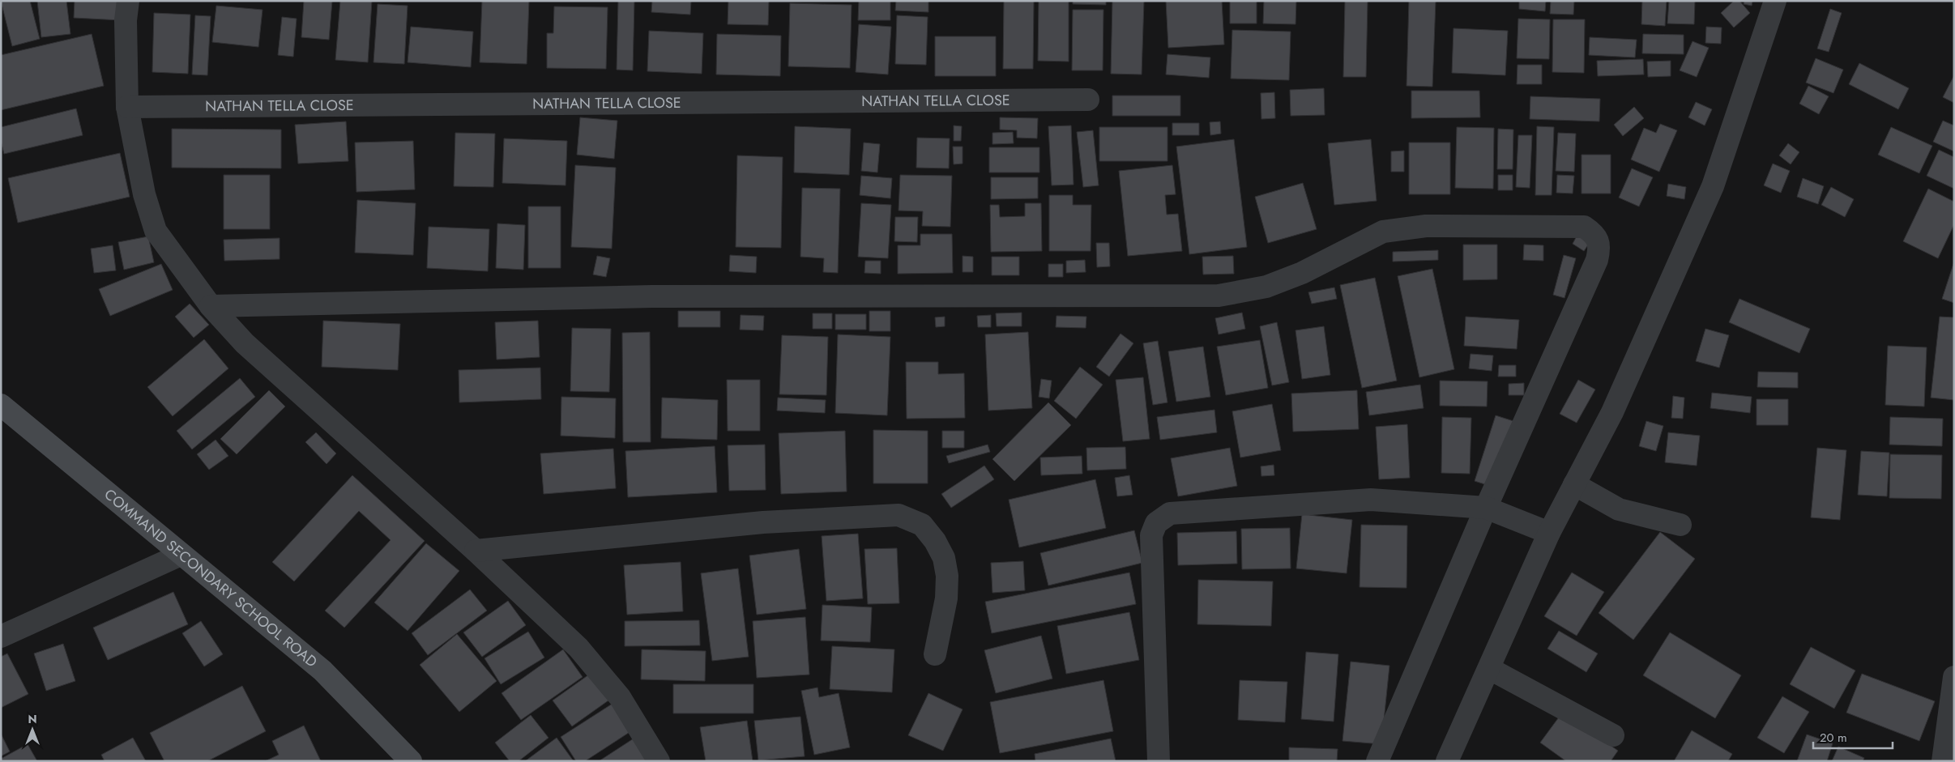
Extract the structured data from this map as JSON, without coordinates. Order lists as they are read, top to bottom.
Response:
{
  "streets": {
    "main road": ["COMMAND SECONDARY SCHOOL ROAD"],
    "street": ["NATHAN TELLA CLOSE"]
  },
  "scale_bar": "20 m",
  "north": "top"
}
